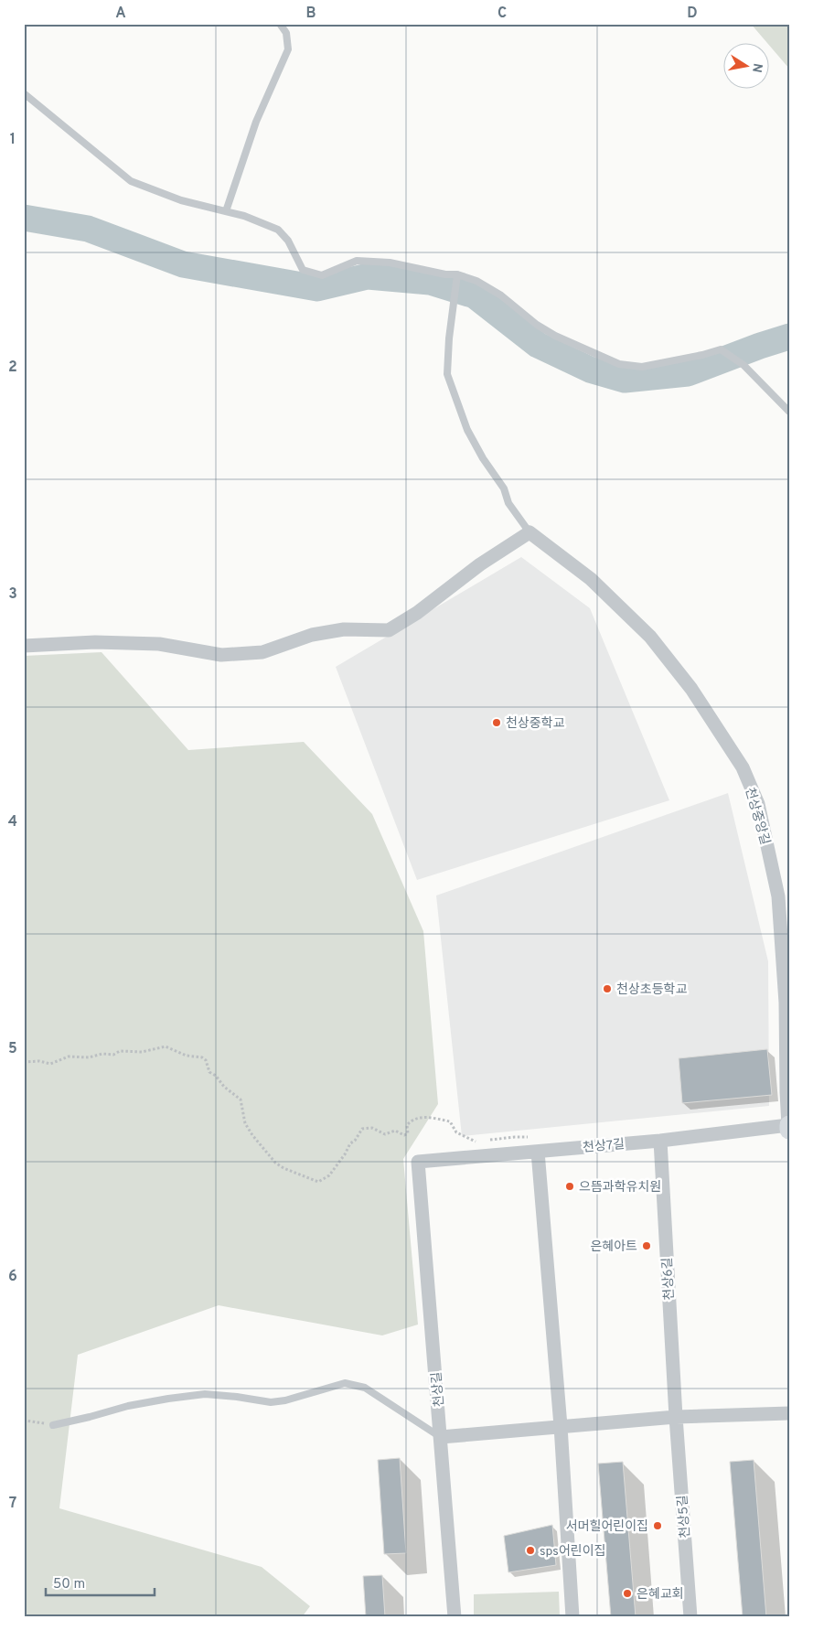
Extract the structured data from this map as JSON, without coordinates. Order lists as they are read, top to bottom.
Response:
{
  "streets": {
    "street": [
      "천상중앙길",
      "천상7길",
      "천상6길",
      "천상길",
      "천상5길"
    ]
  },
  "crossings": [
    ["천상중앙길", "천상7길"],
    ["천상7길", "천상6길"],
    ["천상7길", "천상길"],
    ["천상6길", "천상5길"]
  ],
  "places": [
    "천상중학교",
    "천상초등학교",
    "으뜸과학유치원",
    "은혜아트",
    "서머힐어린이집",
    "sps어린이집",
    "은혜교회"
  ],
  "scale_bar": "50 m",
  "north": "right",
  "grid": {
    "columns": [
      "A",
      "B",
      "C",
      "D"
    ],
    "rows": [
      "1",
      "2",
      "3",
      "4",
      "5",
      "6",
      "7"
    ]
  }
}
